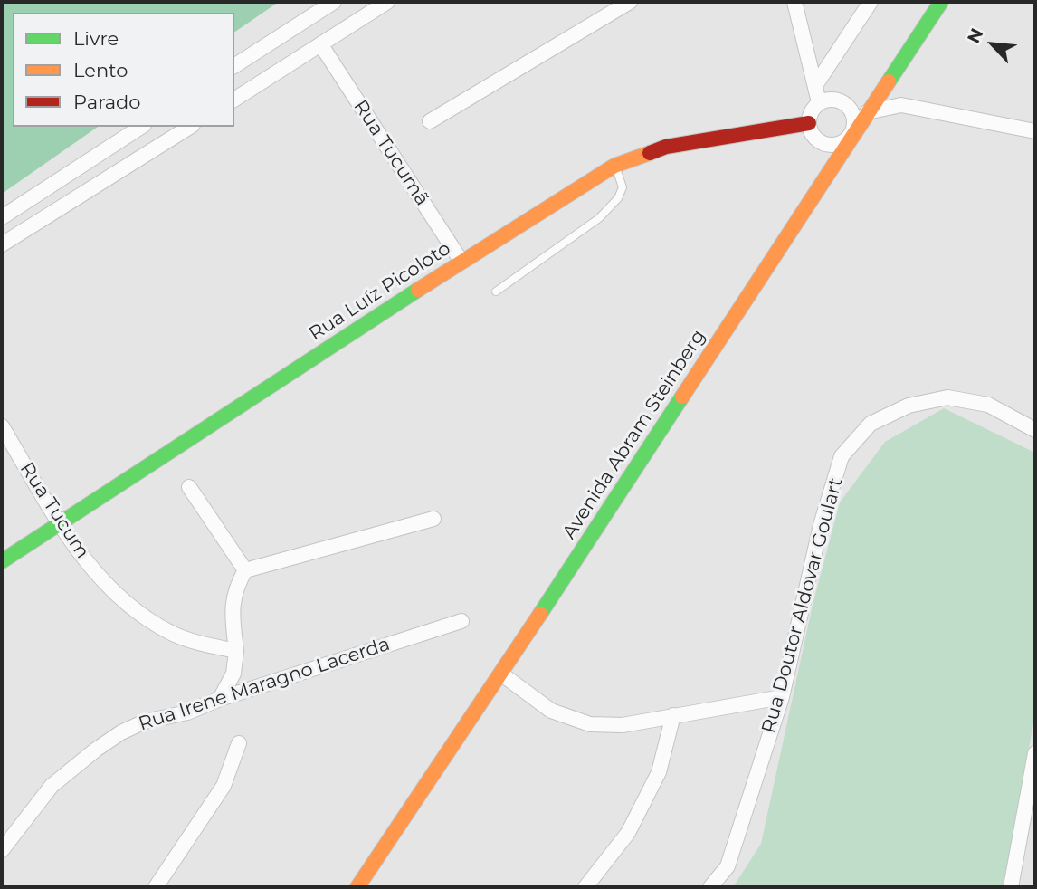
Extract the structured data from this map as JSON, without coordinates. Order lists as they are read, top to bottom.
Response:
{
  "streets": {
    "street": [
      "Rua Tucumã",
      "Rua Luíz Picoloto",
      "Avenida Abram Steinberg",
      "Rua Tucum",
      "Rua Doutor Aldovar Goulart",
      "Rua Irene Maragno Lacerda"
    ]
  },
  "crossings": [
    ["Rua Tucumã", "Rua Luíz Picoloto"],
    ["Rua Luíz Picoloto", "Avenida Abram Steinberg"],
    ["Rua Luíz Picoloto", "Rua Tucum"]
  ],
  "legend": ["Livre", "Lento", "Parado"],
  "north": "top left"
}
